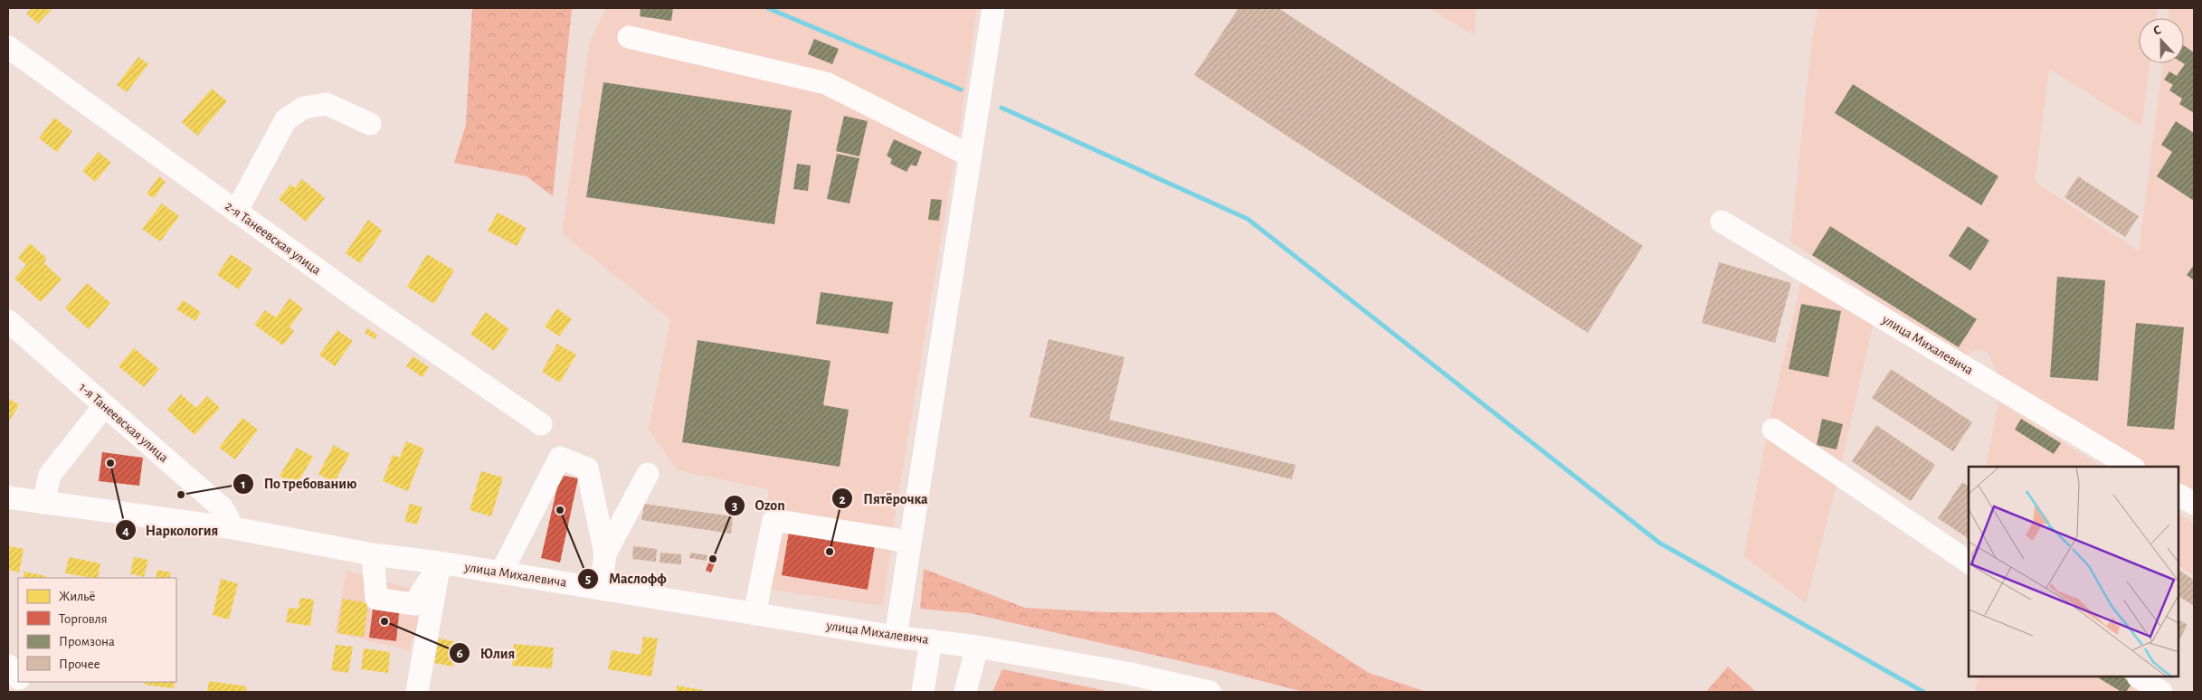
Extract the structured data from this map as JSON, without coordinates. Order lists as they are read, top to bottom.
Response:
{
  "streets": {
    "street": ["2-я Танеевская улица", "улица Михалевича", "1-я Танеевская улица"]
  },
  "crossings": [
    ["улица Михалевича", "1-я Танеевская улица"]
  ],
  "places": [
    "Наркология",
    "По требованию",
    "Маслофф",
    "Пятёрочка",
    "Ozon",
    "Юлия"
  ],
  "legend": [
    "Жильё",
    "Торговля",
    "Промзона",
    "Прочее"
  ],
  "north": "top"
}
